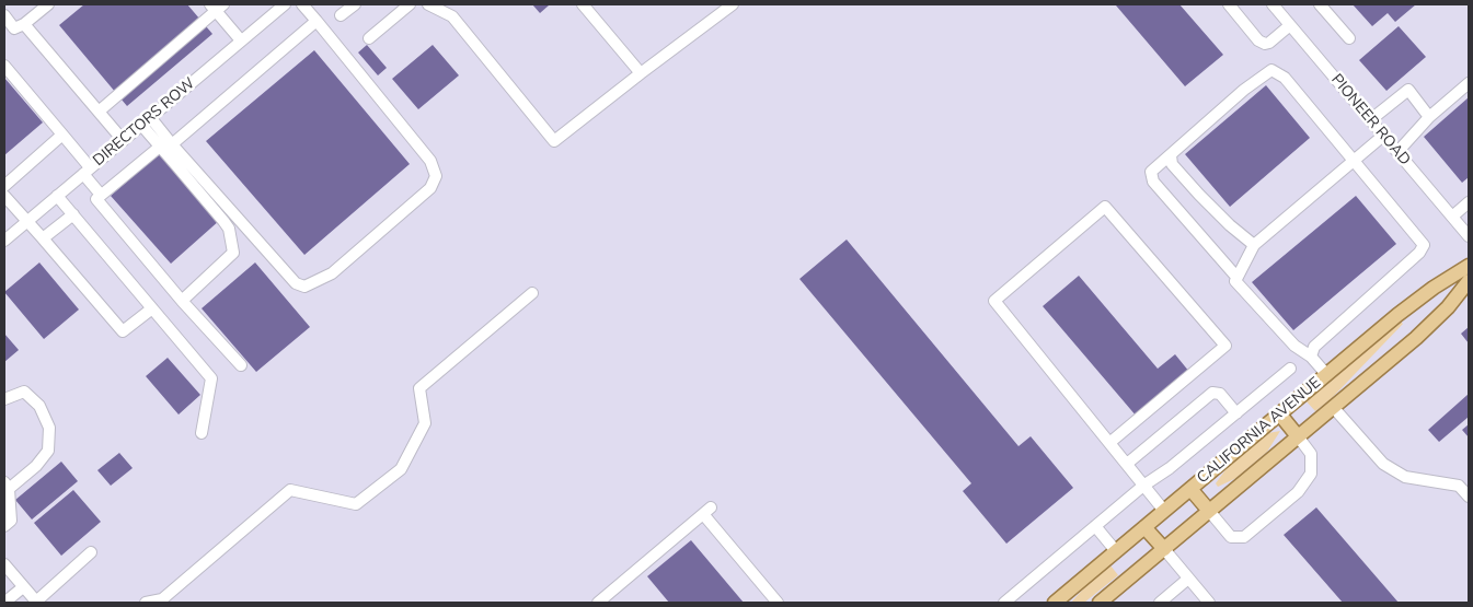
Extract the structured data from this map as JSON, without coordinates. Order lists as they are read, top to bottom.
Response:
{
  "streets": {
    "main road": ["CALIFORNIA AVENUE"],
    "street": ["PIONEER ROAD", "DIRECTORS ROW"]
  }
}
